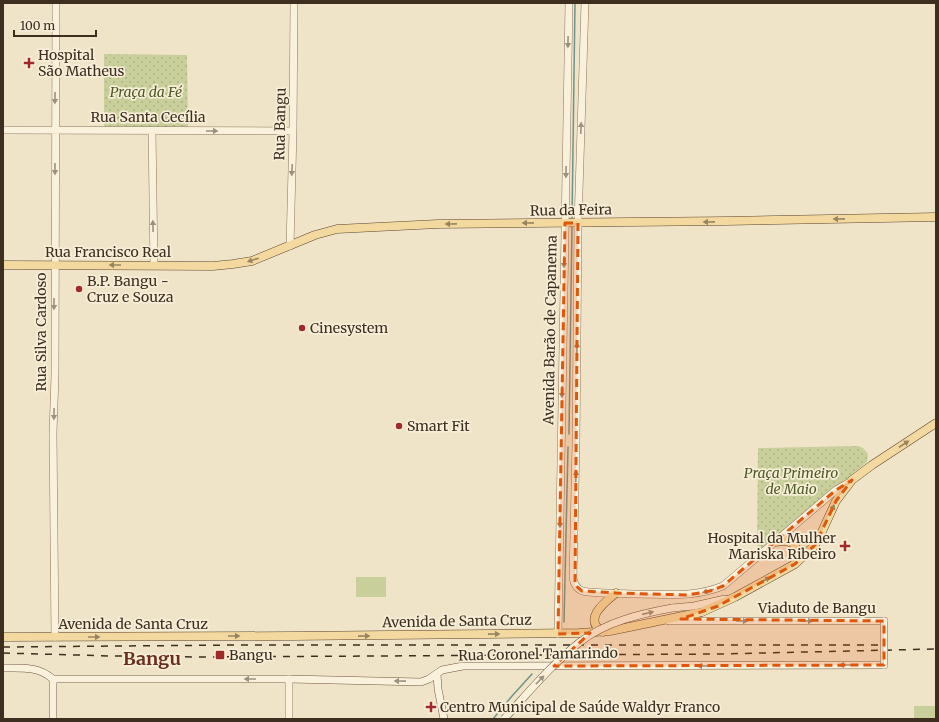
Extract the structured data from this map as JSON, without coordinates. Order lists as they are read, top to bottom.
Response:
{
  "streets": {
    "main road": ["Rua da Feira", "Rua Francisco Real", "Avenida de Santa Cruz"],
    "street": [
      "Rua Santa Cecília",
      "Rua Bangu",
      "Avenida Barão de Capanema",
      "Rua Silva Cardoso",
      "Viaduto de Bangu",
      "Rua Coronel Tamarindo"
    ]
  },
  "crossings": [
    ["Rua Santa Cecília", "Rua Bangu"],
    ["Rua Santa Cecília", "Rua Silva Cardoso"],
    ["Rua Bangu", "Rua da Feira"],
    ["Rua da Feira", "Rua Francisco Real"],
    ["Rua da Feira", "Avenida Barão de Capanema"],
    ["Rua Francisco Real", "Rua Silva Cardoso"],
    ["Avenida Barão de Capanema", "Avenida de Santa Cruz"],
    ["Rua Silva Cardoso", "Avenida de Santa Cruz"],
    ["Viaduto de Bangu", "Avenida de Santa Cruz"],
    ["Viaduto de Bangu", "Rua Coronel Tamarindo"]
  ],
  "one_way": [
    "Rua Santa Cecília",
    "Rua Bangu",
    "Rua da Feira",
    "Rua Francisco Real",
    "Rua Silva Cardoso",
    "Rua Coronel Tamarindo"
  ],
  "districts": ["Bangu"],
  "parks": ["Praça da Fé", "Praça Primeiro de Maio"],
  "places": {
    "health": ["Hospital São Matheus", "Hospital da Mulher Mariska Ribeiro", "Centro Municipal de Saúde Waldyr Franco"],
    "other": ["B.P. Bangu - Cruz e Souza", "Cinesystem", "Smart Fit"],
    "transit": ["Bangu"]
  },
  "scale_bar": "100 m"
}
